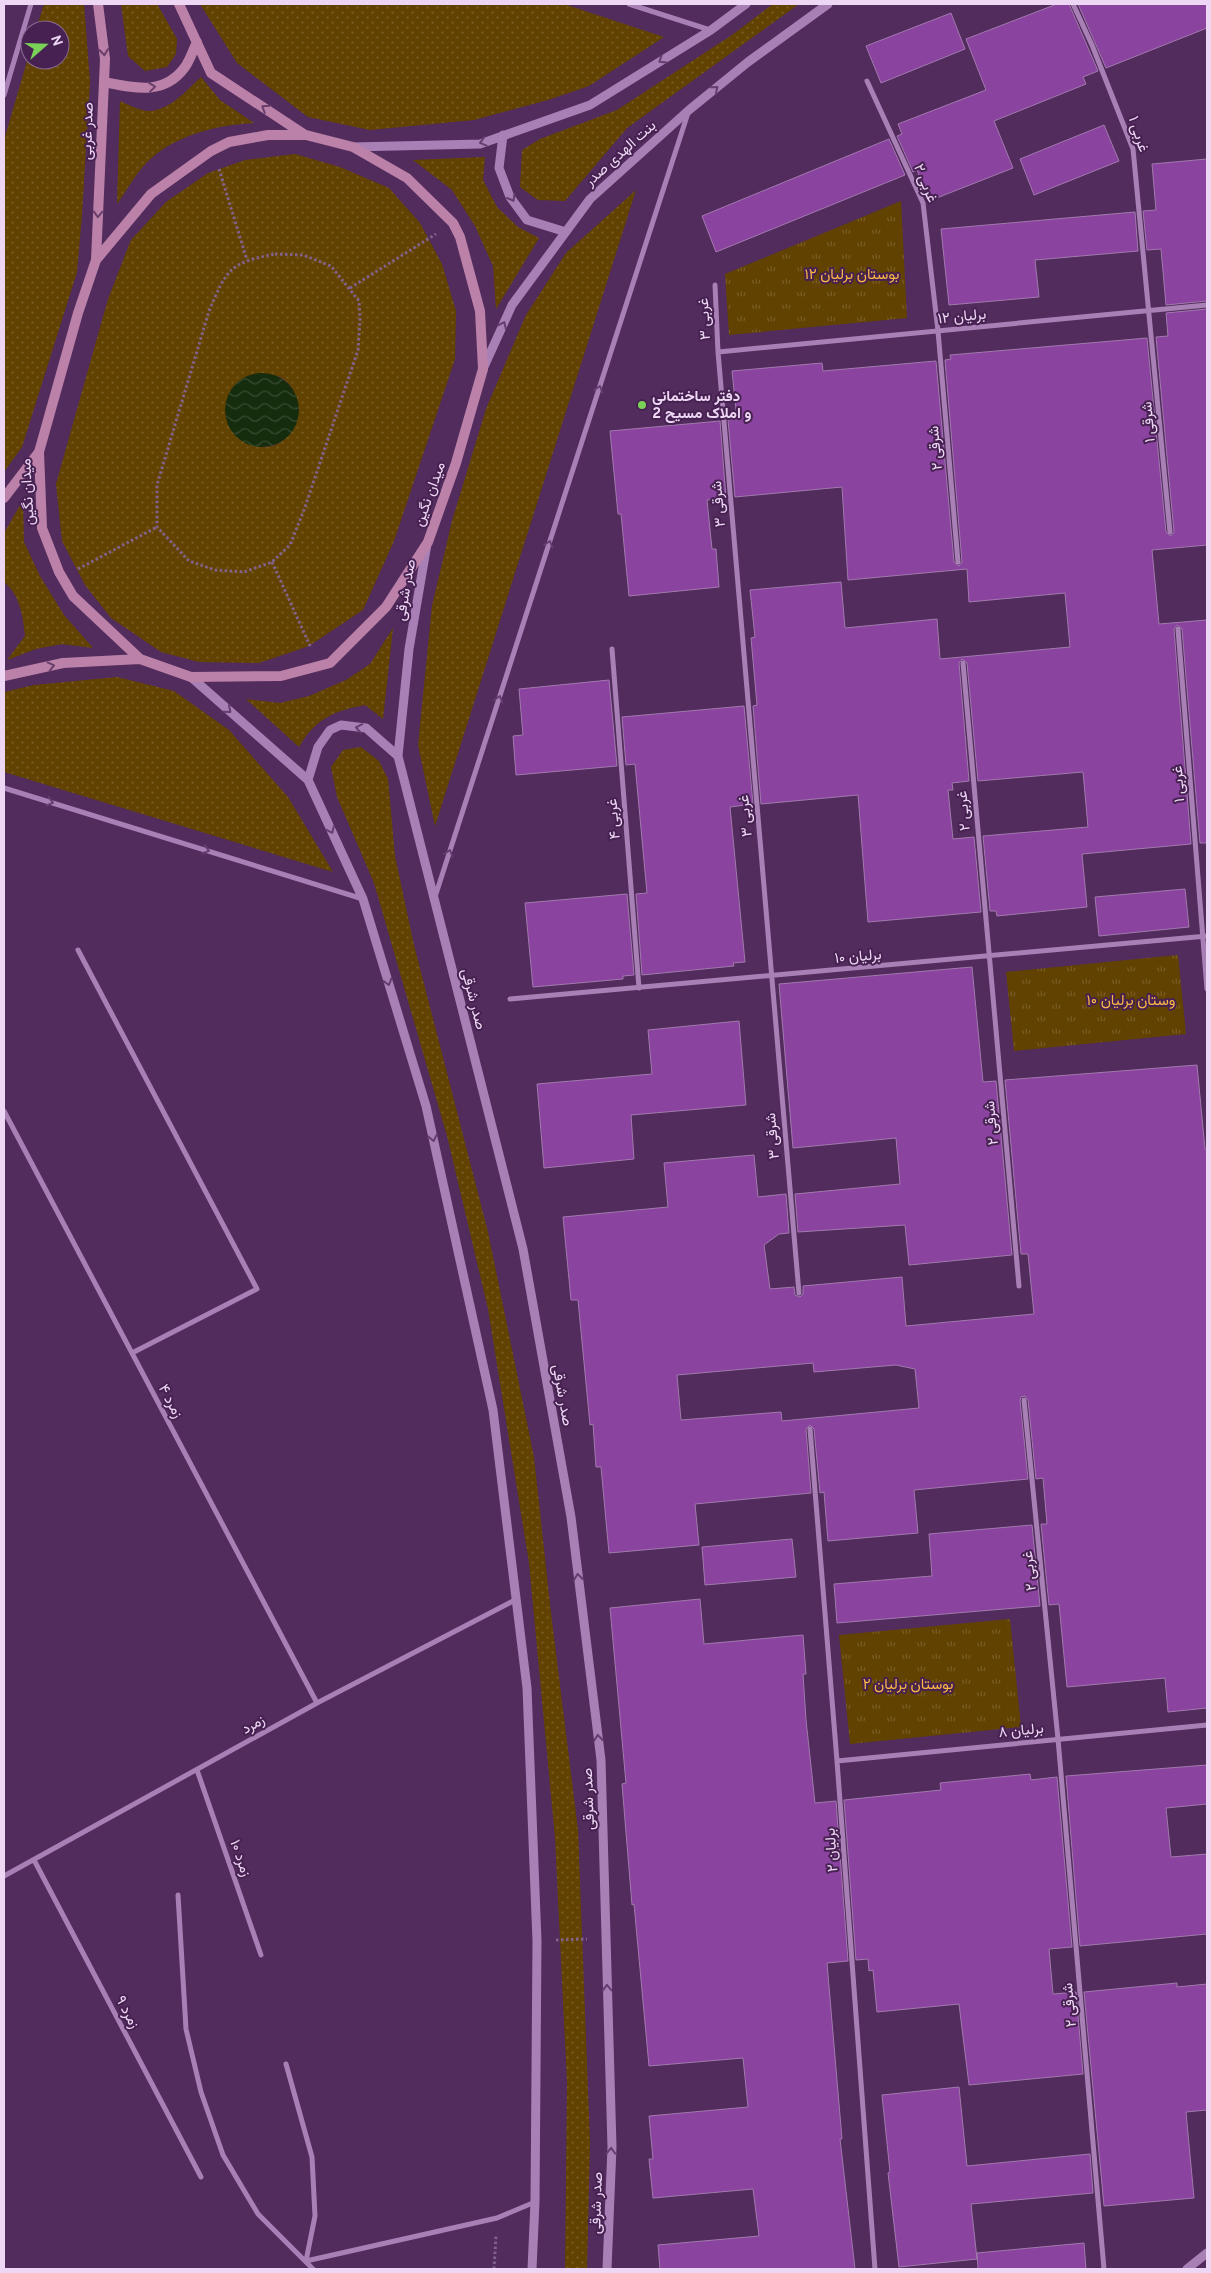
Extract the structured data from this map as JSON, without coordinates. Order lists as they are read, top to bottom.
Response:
{
  "streets": {
    "main road": ["صدر غربی", "میدان نگین"],
    "street": [
      "۱ غربی",
      "بنت الهدی صدر",
      "۲ غربی",
      "برلیان ۱۲",
      "۳ غربی",
      "۱ شرقی",
      "۲ شرقی",
      "۳ شرقی",
      "صدر شرقی",
      "۴ غربی",
      "برلیان ۱۰",
      "زمرد ۴",
      "زمرد",
      "برلیان ۸",
      "برلیان ۲",
      "زمرد ۱۰",
      "زمرد ۹"
    ]
  },
  "crossings": [
    ["صدر غربی", "میدان نگین"],
    ["۱ غربی", "برلیان ۱۲"],
    ["۱ غربی", "۱ شرقی"],
    ["۱ غربی", "برلیان ۱۰"],
    ["بنت الهدی صدر", "میدان نگین"],
    ["۲ غربی", "برلیان ۱۲"],
    ["۲ غربی", "۲ شرقی"],
    ["۲ غربی", "برلیان ۱۰"],
    ["۲ غربی", "برلیان ۸"],
    ["برلیان ۱۲", "۳ غربی"],
    ["برلیان ۱۲", "۱ شرقی"],
    ["برلیان ۱۲", "۲ شرقی"],
    ["برلیان ۱۲", "۳ شرقی"],
    ["۳ غربی", "۳ شرقی"],
    ["۳ غربی", "برلیان ۱۰"],
    ["۲ شرقی", "برلیان ۱۰"],
    ["۲ شرقی", "برلیان ۸"],
    ["میدان نگین", "صدر شرقی"],
    ["۳ شرقی", "برلیان ۱۰"],
    ["۴ غربی", "برلیان ۱۰"],
    ["زمرد ۴", "زمرد"],
    ["زمرد", "زمرد ۱۰"],
    ["زمرد", "زمرد ۹"],
    ["برلیان ۸", "برلیان ۲"]
  ],
  "one_way": ["صدر غربی"],
  "parks": ["بوستان برلیان ۱۲", "وستان برلیان ۱۰", "بوستان برلیان ۲"],
  "places": ["دفتر ساختمانی و املاک مسیح 2"],
  "north": "right"
}
